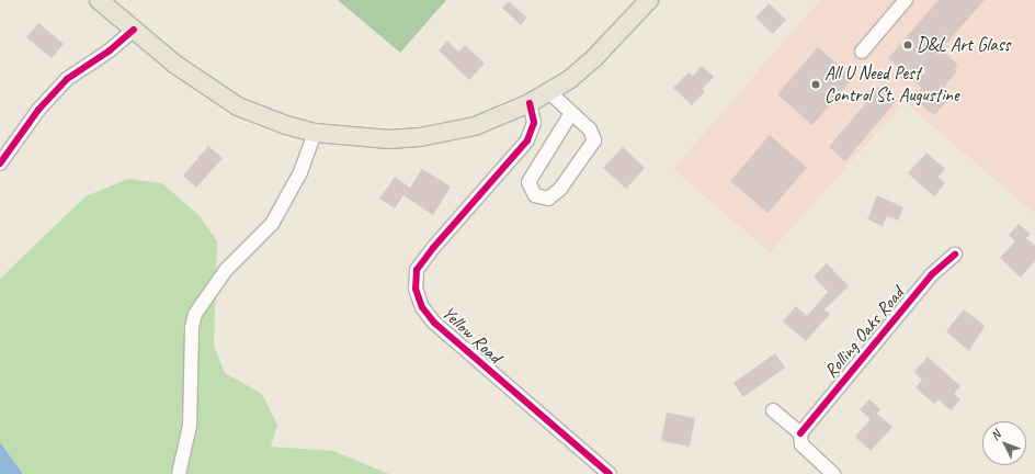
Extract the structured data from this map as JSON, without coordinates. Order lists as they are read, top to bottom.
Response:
{
  "streets": {
    "street": ["Rolling Oaks Road", "Yellow Road"]
  },
  "places": ["D&L Art Glass", "All U Need Pest Control St. Augustine"],
  "north": "top left"
}
